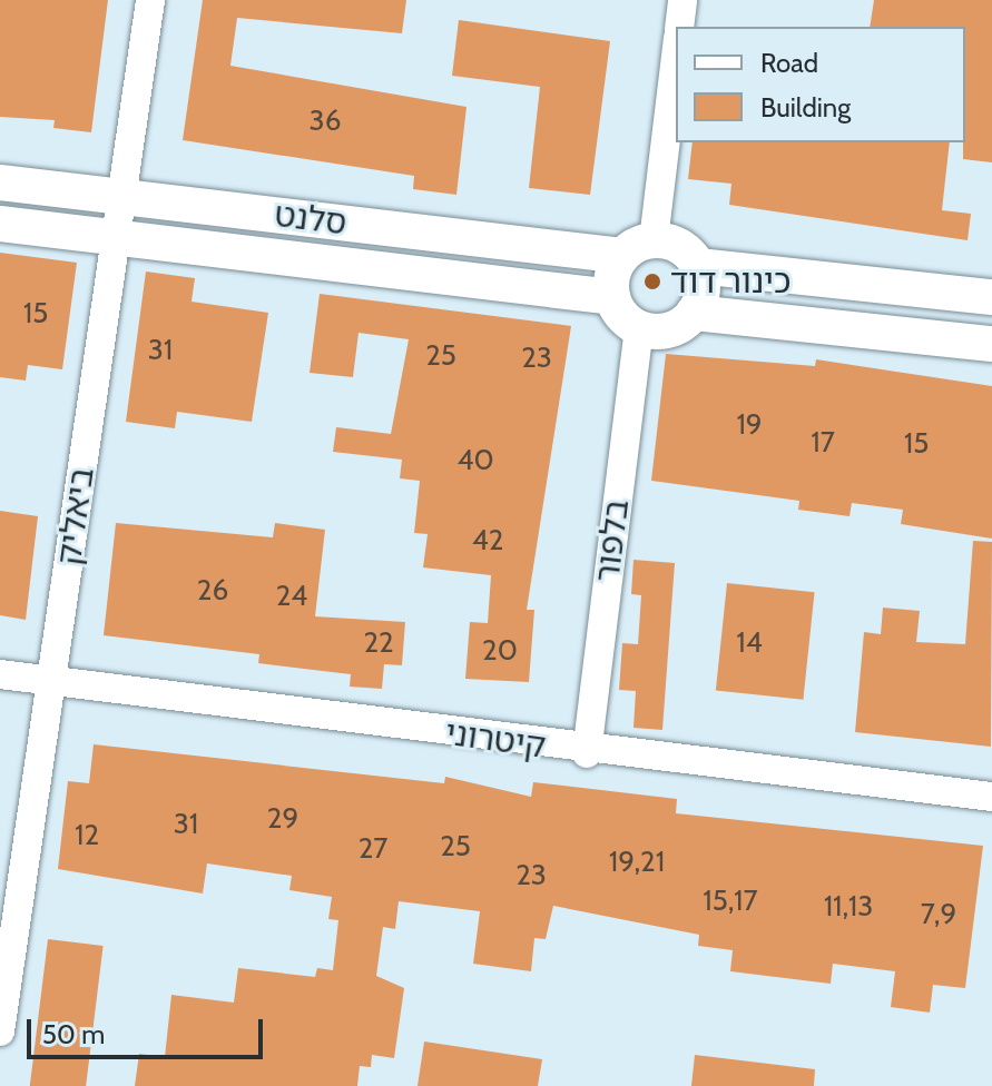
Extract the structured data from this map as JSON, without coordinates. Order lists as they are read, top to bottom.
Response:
{
  "streets": {
    "street": [
      "סלנט",
      "ביאליק",
      "בלפור",
      "קיטרוני"
    ]
  },
  "crossings": [
    ["סלנט", "ביאליק"],
    ["סלנט", "בלפור"],
    ["ביאליק", "קיטרוני"],
    ["בלפור", "קיטרוני"]
  ],
  "places": ["כינור דוד"],
  "house_numbers": [
    "36",
    "15",
    "31",
    "25",
    "23",
    "19",
    "17",
    "15",
    "40",
    "42",
    "26",
    "24",
    "22",
    "14",
    "20",
    "29",
    "31",
    "12",
    "25",
    "27",
    "19,21",
    "23",
    "15,17",
    "11,13",
    "7,9"
  ],
  "legend": ["Road", "Building"],
  "scale_bar": "50 m"
}
